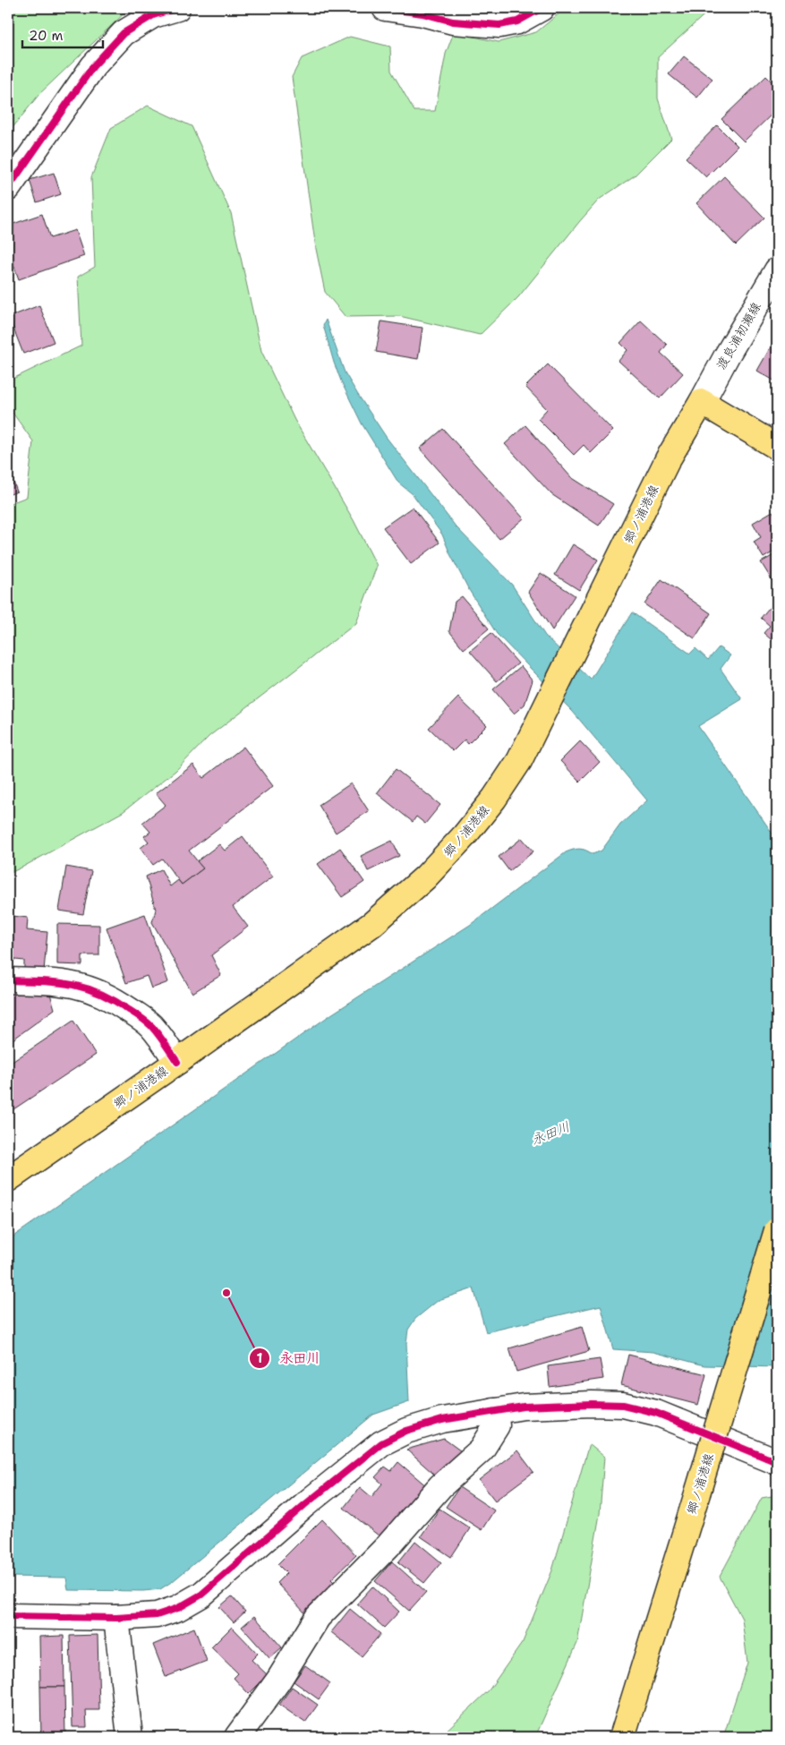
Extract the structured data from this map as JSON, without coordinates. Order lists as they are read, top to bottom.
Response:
{
  "streets": {
    "main road": ["郷ノ浦港線"],
    "street": ["渡良浦初瀬線"]
  },
  "crossings": [
    ["渡良浦初瀬線", "郷ノ浦港線"]
  ],
  "water": ["永田川"],
  "places": ["永田川"],
  "scale_bar": "20 m"
}
